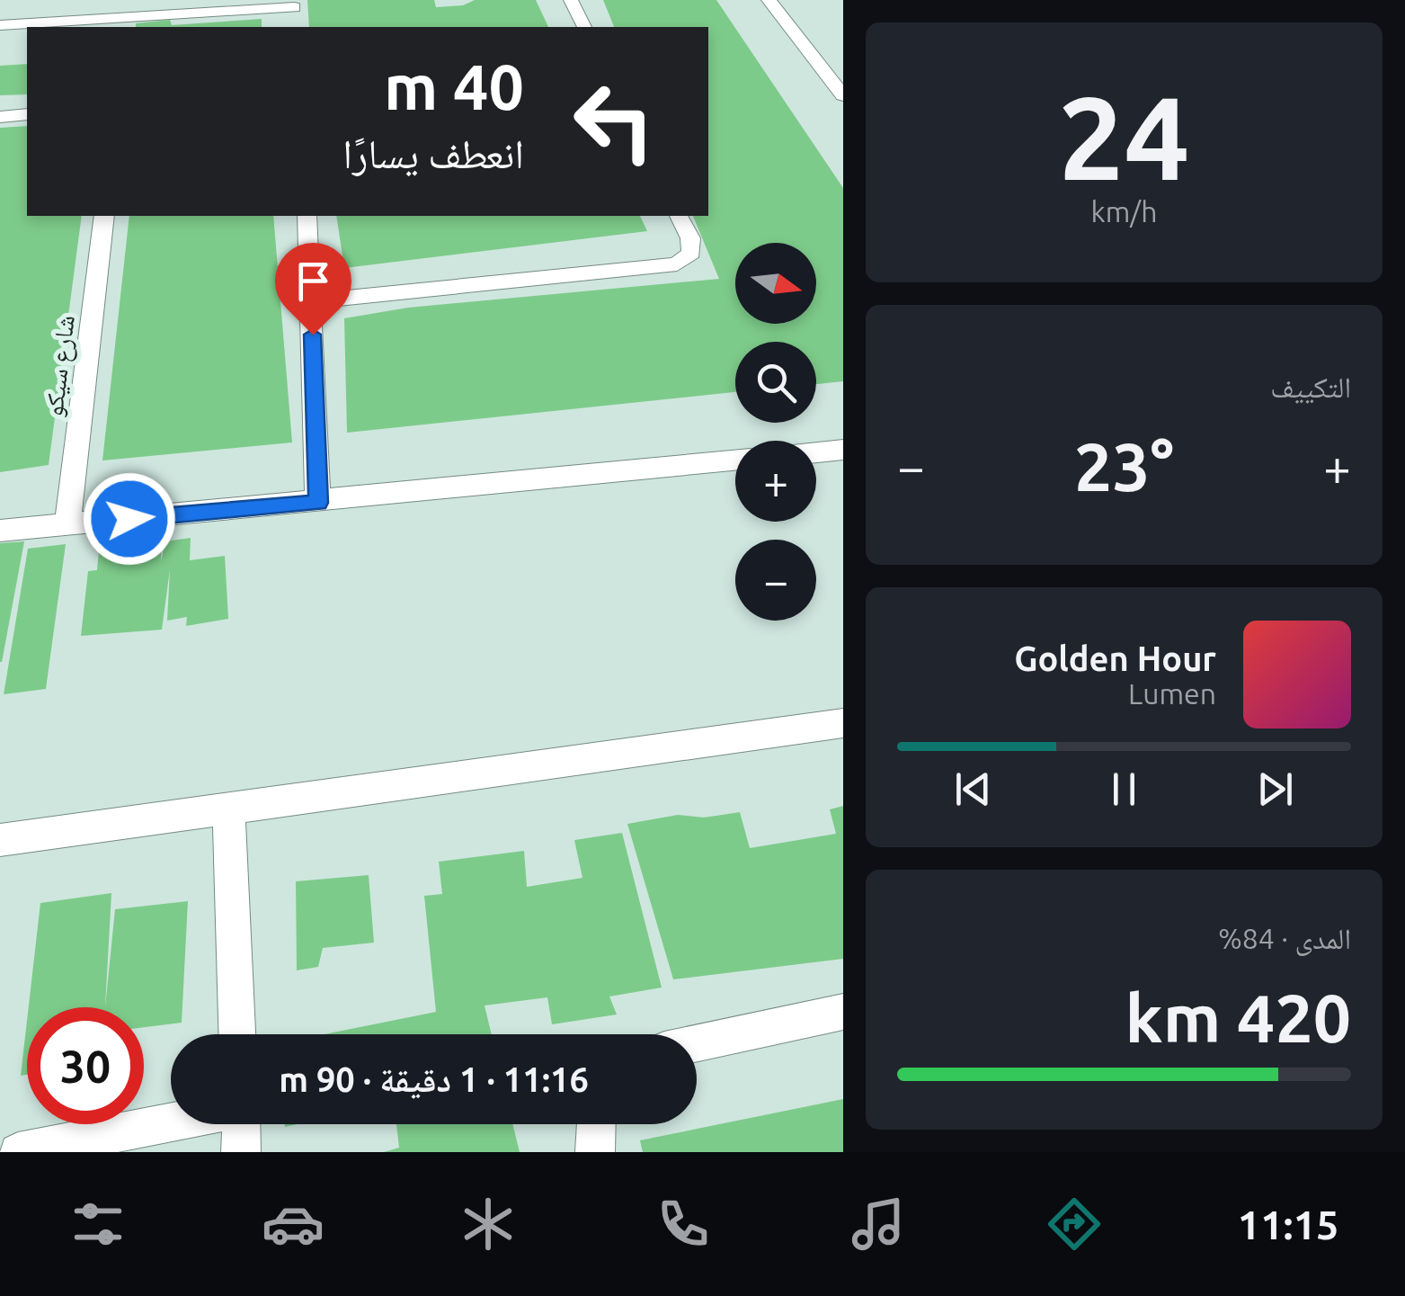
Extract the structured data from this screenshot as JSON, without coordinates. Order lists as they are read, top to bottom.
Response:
{
  "streets": {
    "street": ["شارع سيكو"]
  },
  "north": "right",
  "page": {
    "tile": [
      ["24", "km/h"],
      "التكييف",
      ["المدى · 84%", "420 km"]
    ],
    "turn": ["40 m", "انعطف يسارًا"],
    "map_buttons": ["+", "−"],
    "heat": ["−", "23°", "+"],
    "song": ["Golden Hour", "Lumen"],
    "limit": "30",
    "trip": "11:16 · 1 دقيقة · 90 m",
    "tabs": "11:15"
  }
}
